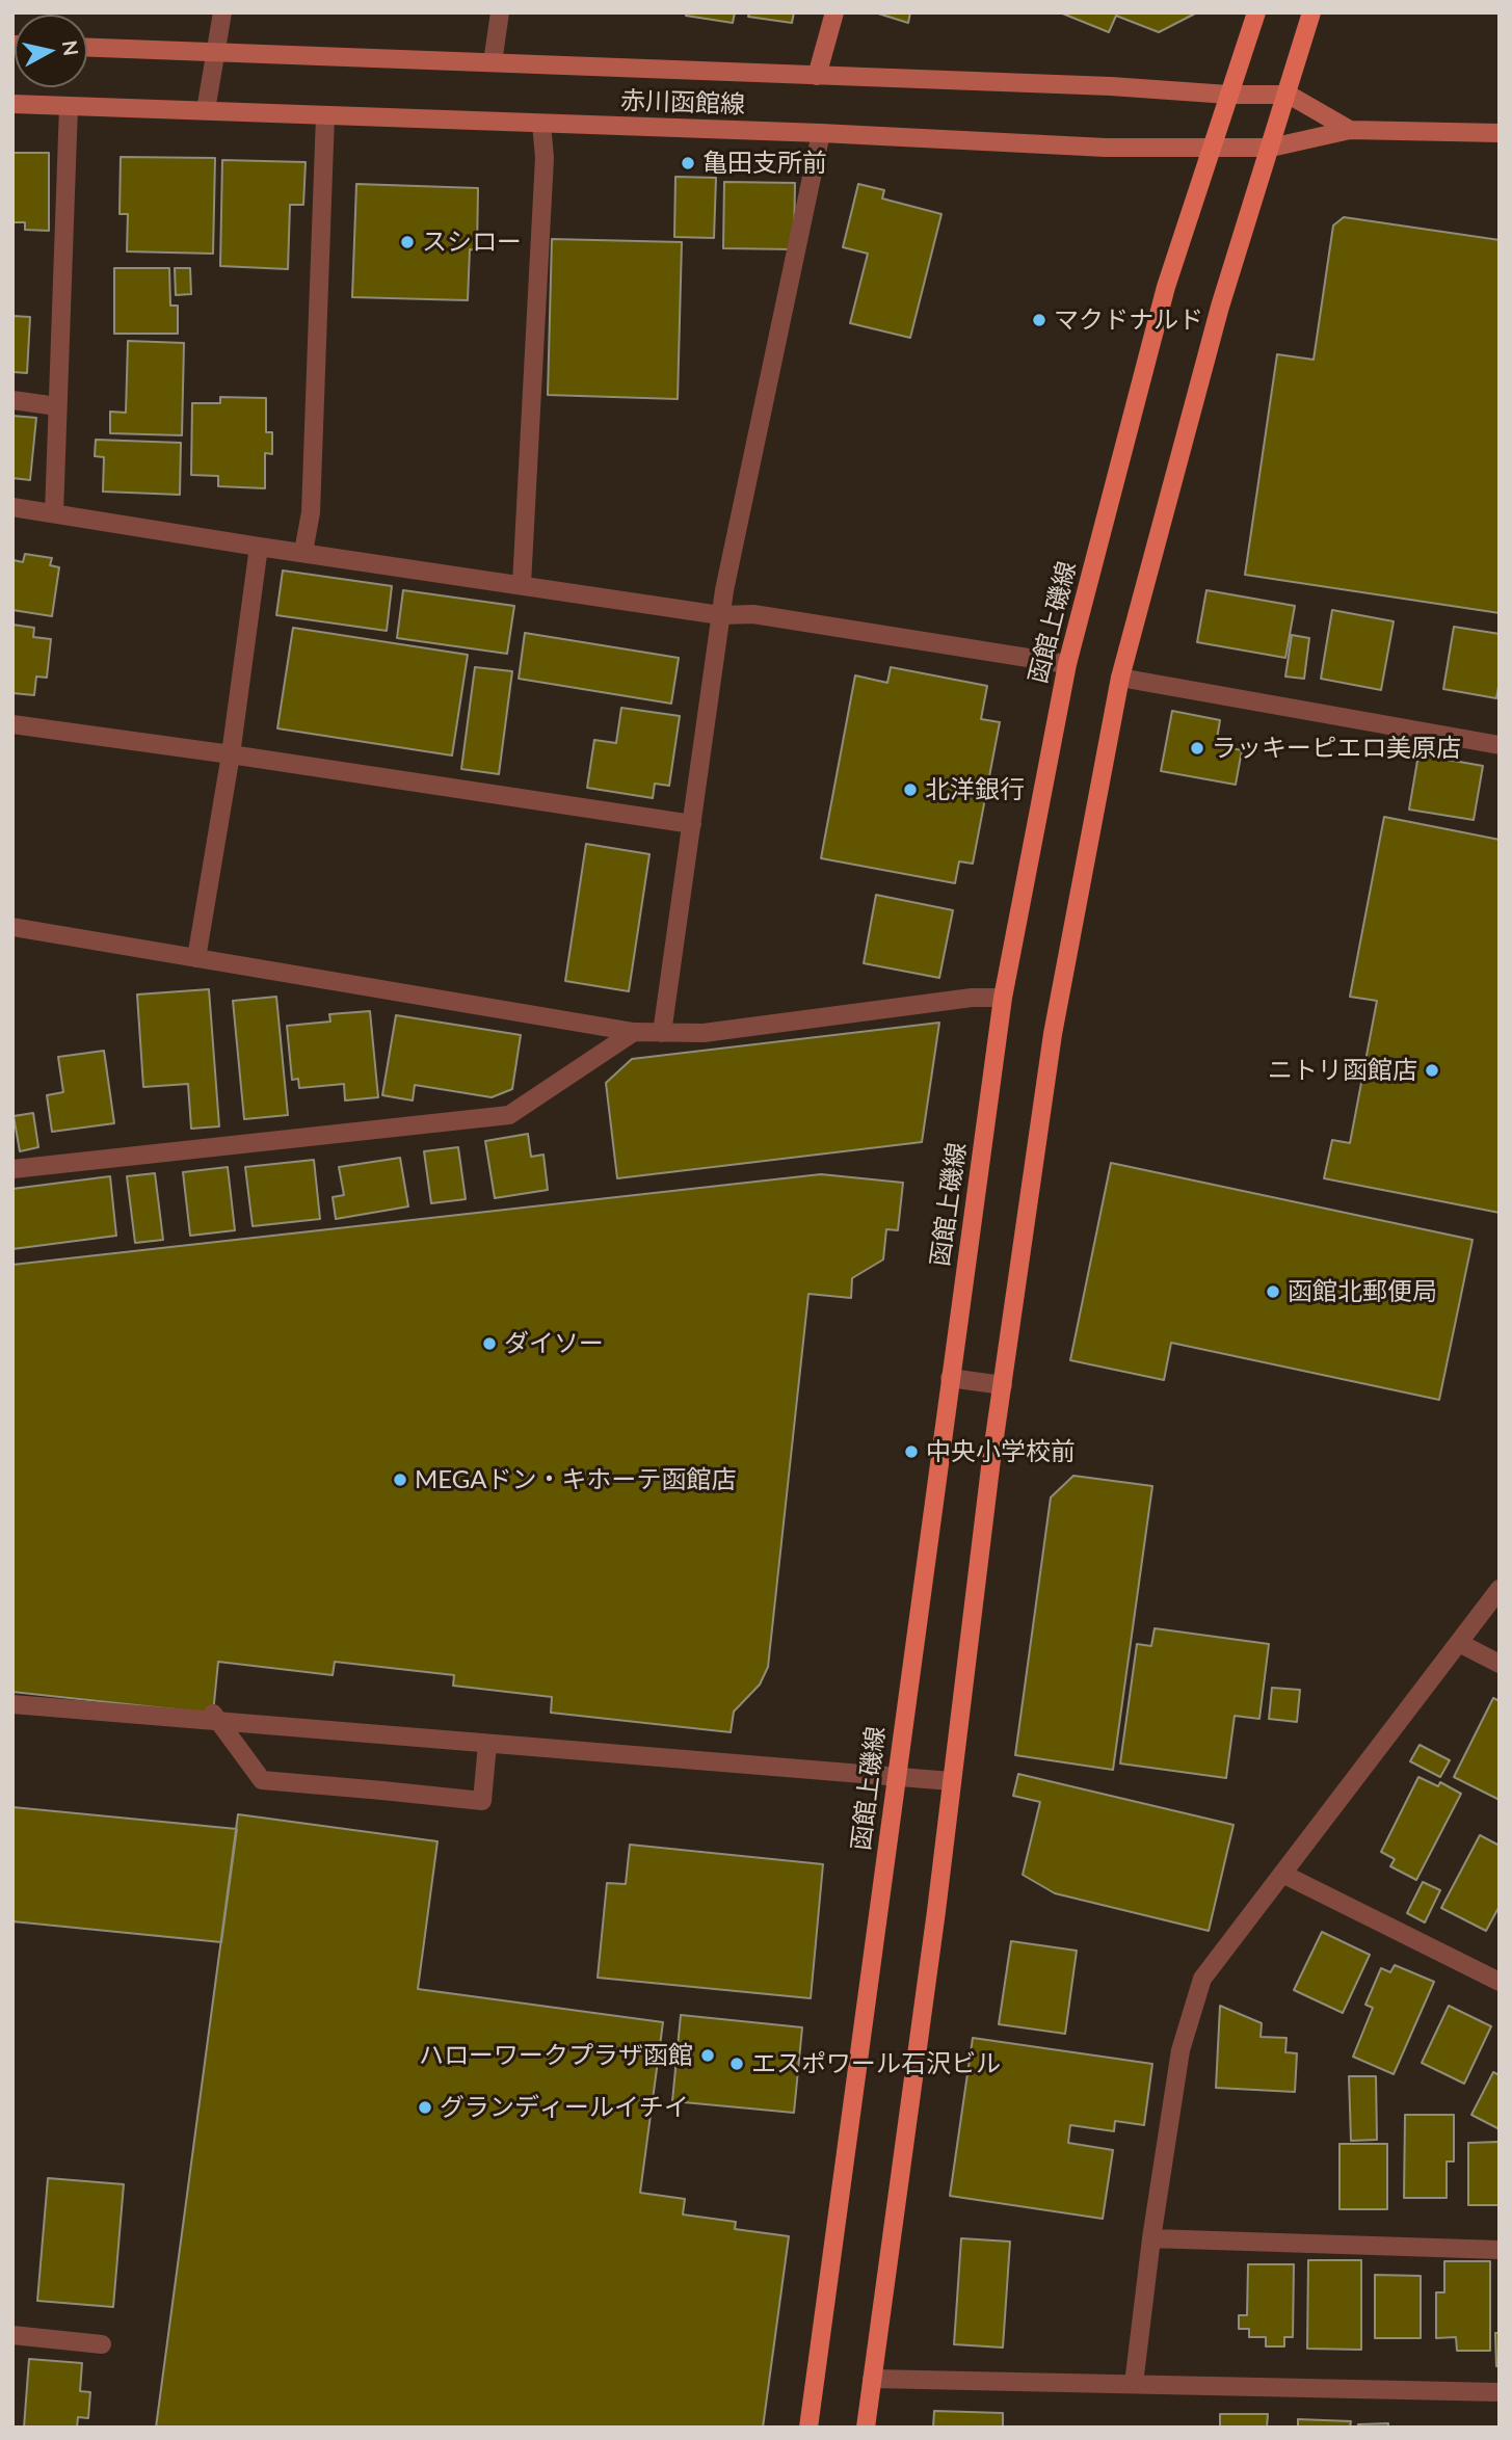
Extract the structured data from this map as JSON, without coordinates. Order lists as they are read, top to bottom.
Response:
{
  "streets": {
    "main road": ["赤川函館線", "函館上磯線"]
  },
  "crossings": [
    ["赤川函館線", "函館上磯線"]
  ],
  "places": [
    "亀田支所前",
    "スシロー",
    "マクドナルド",
    "ラッキーピエロ美原店",
    "北洋銀行",
    "ニトリ函館店",
    "函館北郵便局",
    "ダイソー",
    "中央小学校前",
    "MEGAドン・キホーテ函館店",
    "ハローワークプラザ函館",
    "エスポワール石沢ビル",
    "グランディールイチイ"
  ],
  "north": "right"
}
